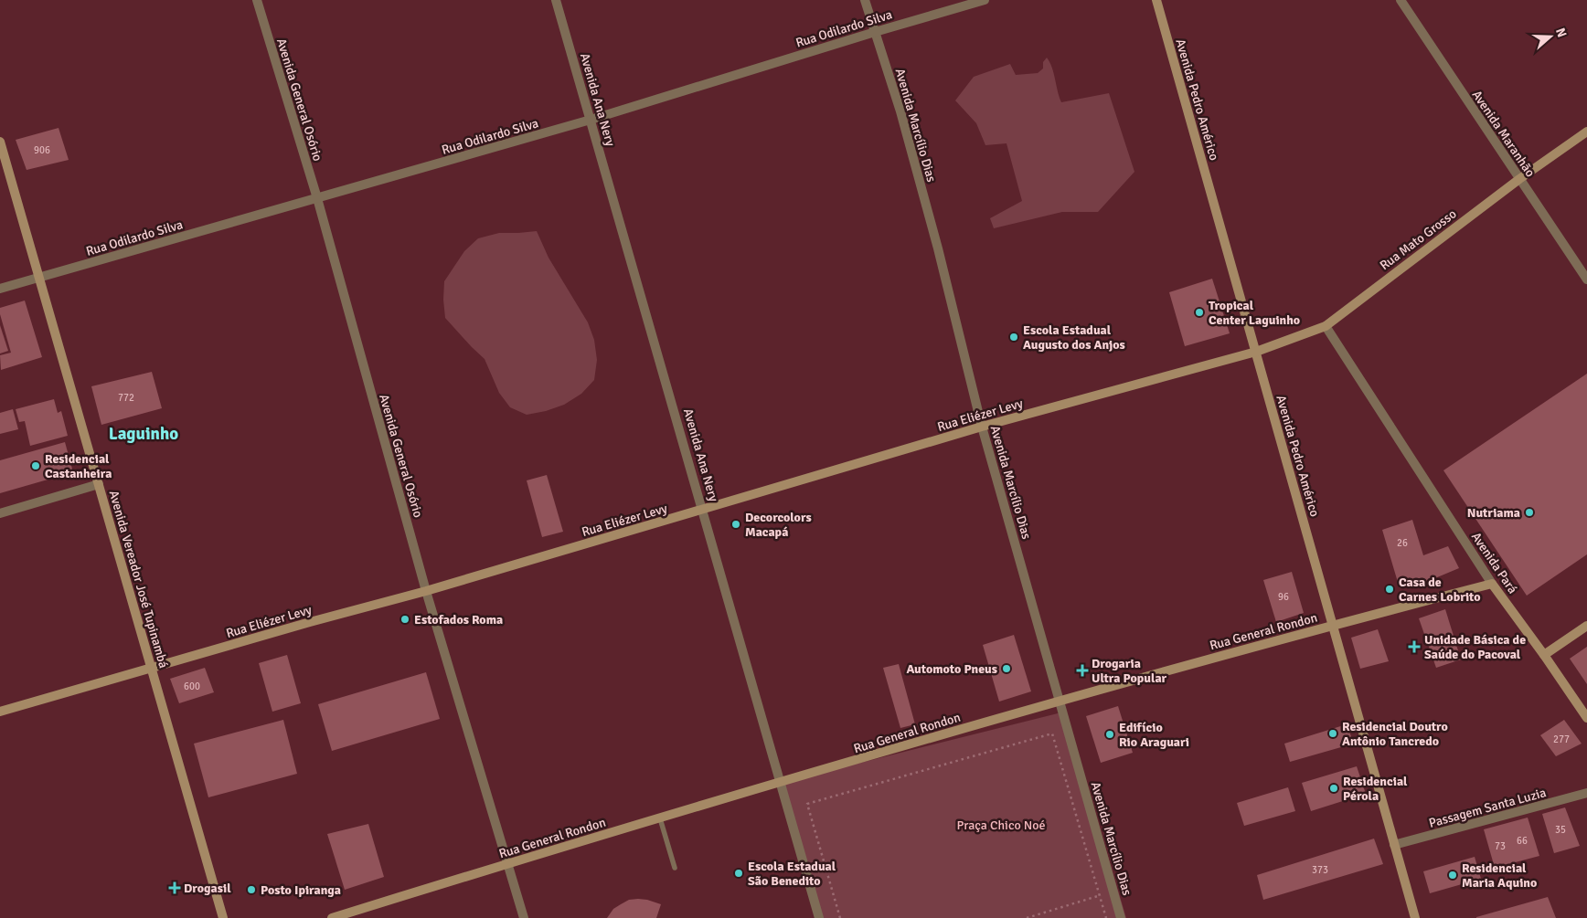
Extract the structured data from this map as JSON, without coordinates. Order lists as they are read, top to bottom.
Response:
{
  "streets": {
    "main road": [
      "Avenida Pedro Américo",
      "Rua Mato Grosso",
      "Rua Eliézer Levy",
      "Avenida Pará",
      "Avenida Vereador José Tupinambá",
      "Rua General Rondon"
    ],
    "street": [
      "Rua Odilardo Silva",
      "Avenida General Osório",
      "Avenida Ana Nery",
      "Avenida Marcílio Dias",
      "Avenida Maranhão",
      "Passagem Santa Luzia"
    ]
  },
  "crossings": [
    ["Rua Odilardo Silva", "Avenida General Osório"],
    ["Rua Odilardo Silva", "Avenida Ana Nery"],
    ["Rua Odilardo Silva", "Avenida Marcílio Dias"],
    ["Rua Odilardo Silva", "Avenida Vereador José Tupinambá"],
    ["Avenida General Osório", "Rua Eliézer Levy"],
    ["Avenida General Osório", "Rua General Rondon"],
    ["Avenida Ana Nery", "Rua Eliézer Levy"],
    ["Avenida Ana Nery", "Rua General Rondon"],
    ["Avenida Pedro Américo", "Rua Mato Grosso"],
    ["Avenida Pedro Américo", "Rua Eliézer Levy"],
    ["Avenida Pedro Américo", "Rua General Rondon"],
    ["Avenida Pedro Américo", "Passagem Santa Luzia"],
    ["Avenida Marcílio Dias", "Rua Eliézer Levy"],
    ["Avenida Marcílio Dias", "Rua General Rondon"],
    ["Avenida Maranhão", "Rua Mato Grosso"],
    ["Rua Mato Grosso", "Rua Eliézer Levy"],
    ["Rua Mato Grosso", "Avenida Pará"],
    ["Rua Eliézer Levy", "Avenida Vereador José Tupinambá"],
    ["Avenida Pará", "Rua General Rondon"]
  ],
  "districts": ["Laguinho"],
  "parks": ["Praça Chico Noé"],
  "places": {
    "other": [
      "Tropical Center Laguinho",
      "Escola Estadual Augusto dos Anjos",
      "Residencial Castanheira",
      "Nutriama",
      "Decorcolors Macapá",
      "Casa de Carnes Lobrito",
      "Estofados Roma",
      "Automoto Pneus",
      "Residencial Doutro Antônio Tancredo",
      "Edifício Rio Araguari",
      "Residencial Pérola",
      "Escola Estadual São Benedito",
      "Residencial Maria Aquino",
      "Posto Ipiranga"
    ],
    "health": ["Unidade Básica de Saúde do Pacoval", "Drogaria Ultra Popular", "Drogasil"]
  },
  "house_numbers": [
    "906",
    "772",
    "26",
    "96",
    "600",
    "277",
    "35",
    "66",
    "73",
    "373"
  ],
  "north": "right"
}
